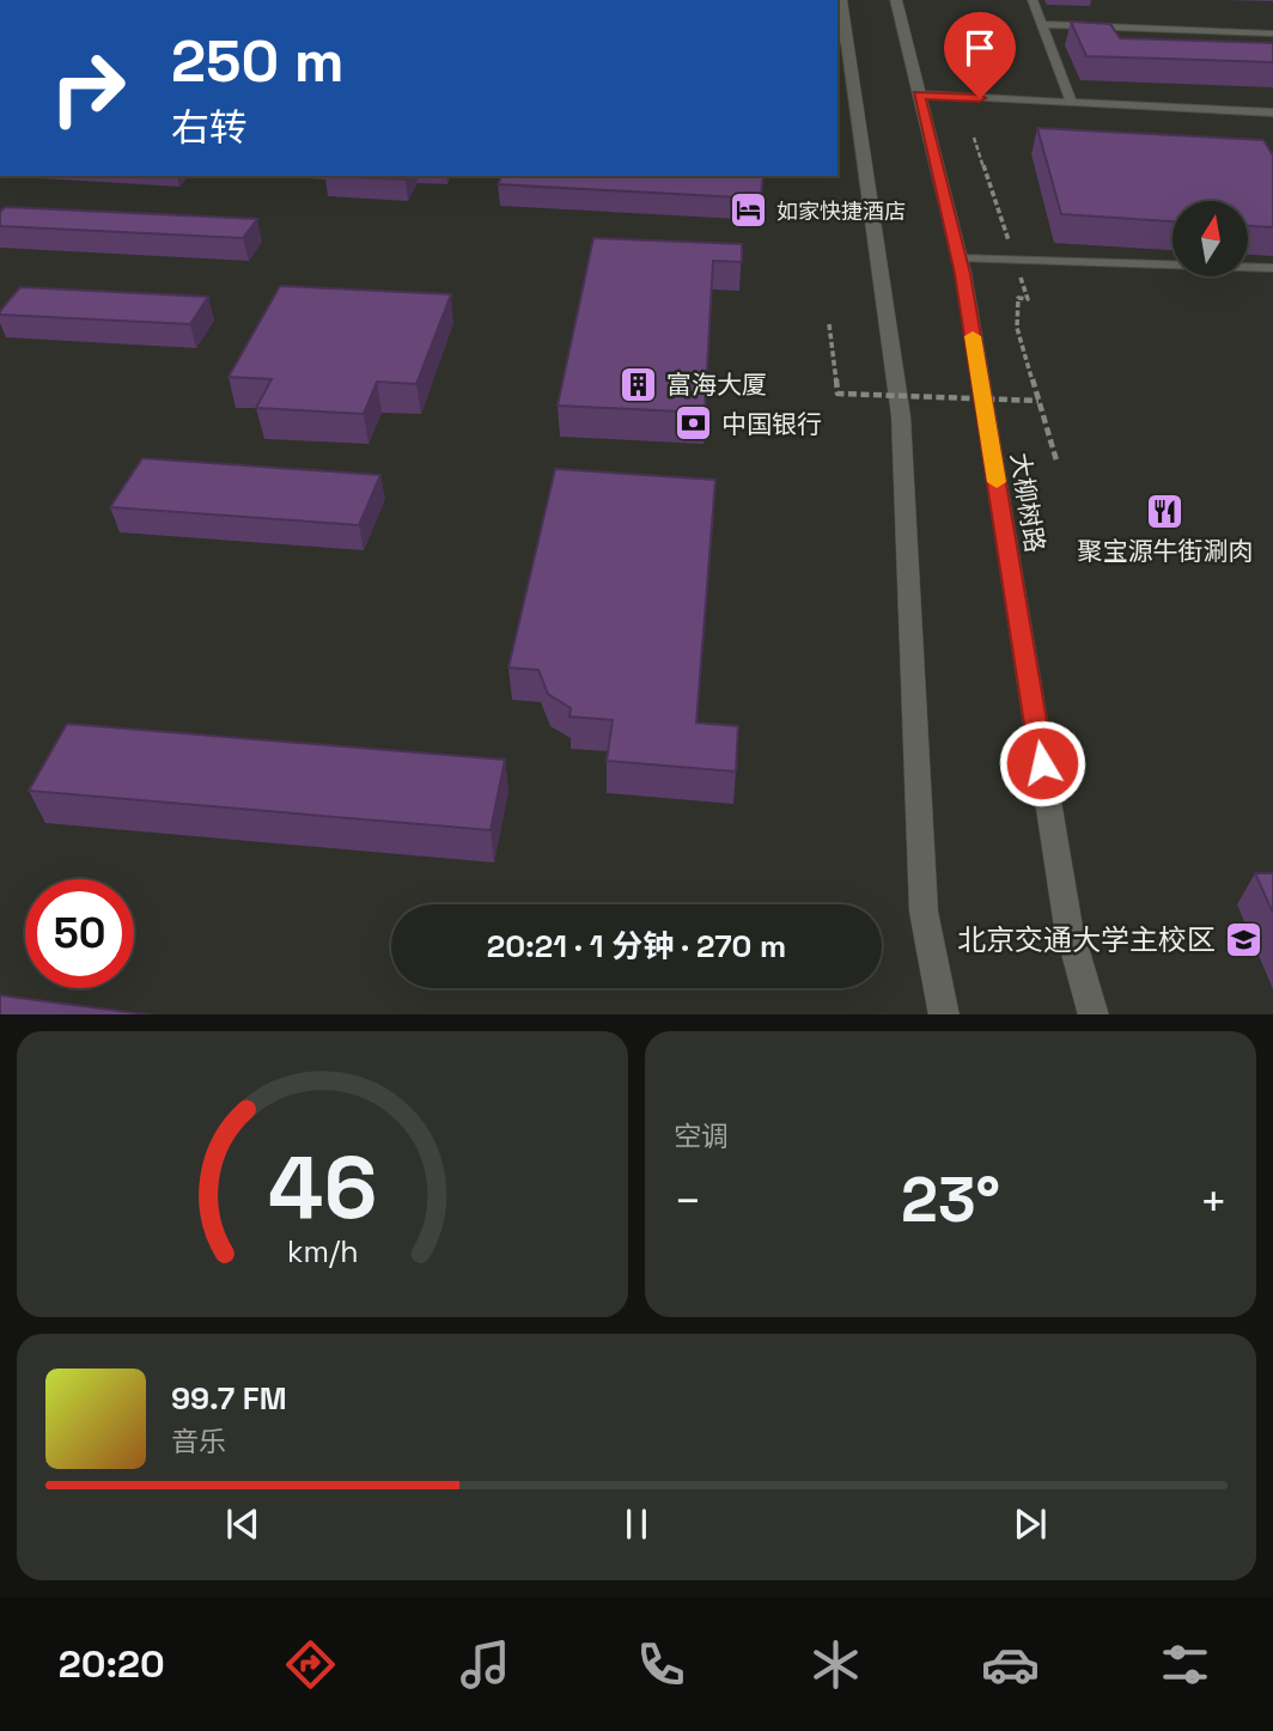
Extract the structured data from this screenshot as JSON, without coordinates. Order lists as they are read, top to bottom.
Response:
{
  "streets": {
    "main road": ["大柳树路"]
  },
  "places": {
    "hotel": ["如家快捷酒店"],
    "building": ["富海大厦"],
    "bank": ["中国银行"],
    "restaurant": ["聚宝源牛街涮肉"],
    "school or university": ["北京交通大学主校区"]
  },
  "north": "top",
  "page": {
    "turn": ["250 m", "右转"],
    "limit": "50",
    "trip": "20:21 · 1 分钟 · 270 m",
    "tile": "空调",
    "heat": ["−", "23°", "+"],
    "song": ["99.7 FM", "音乐"],
    "tabs": "20:20",
    "gauge": ["46", "km/h"]
  }
}
